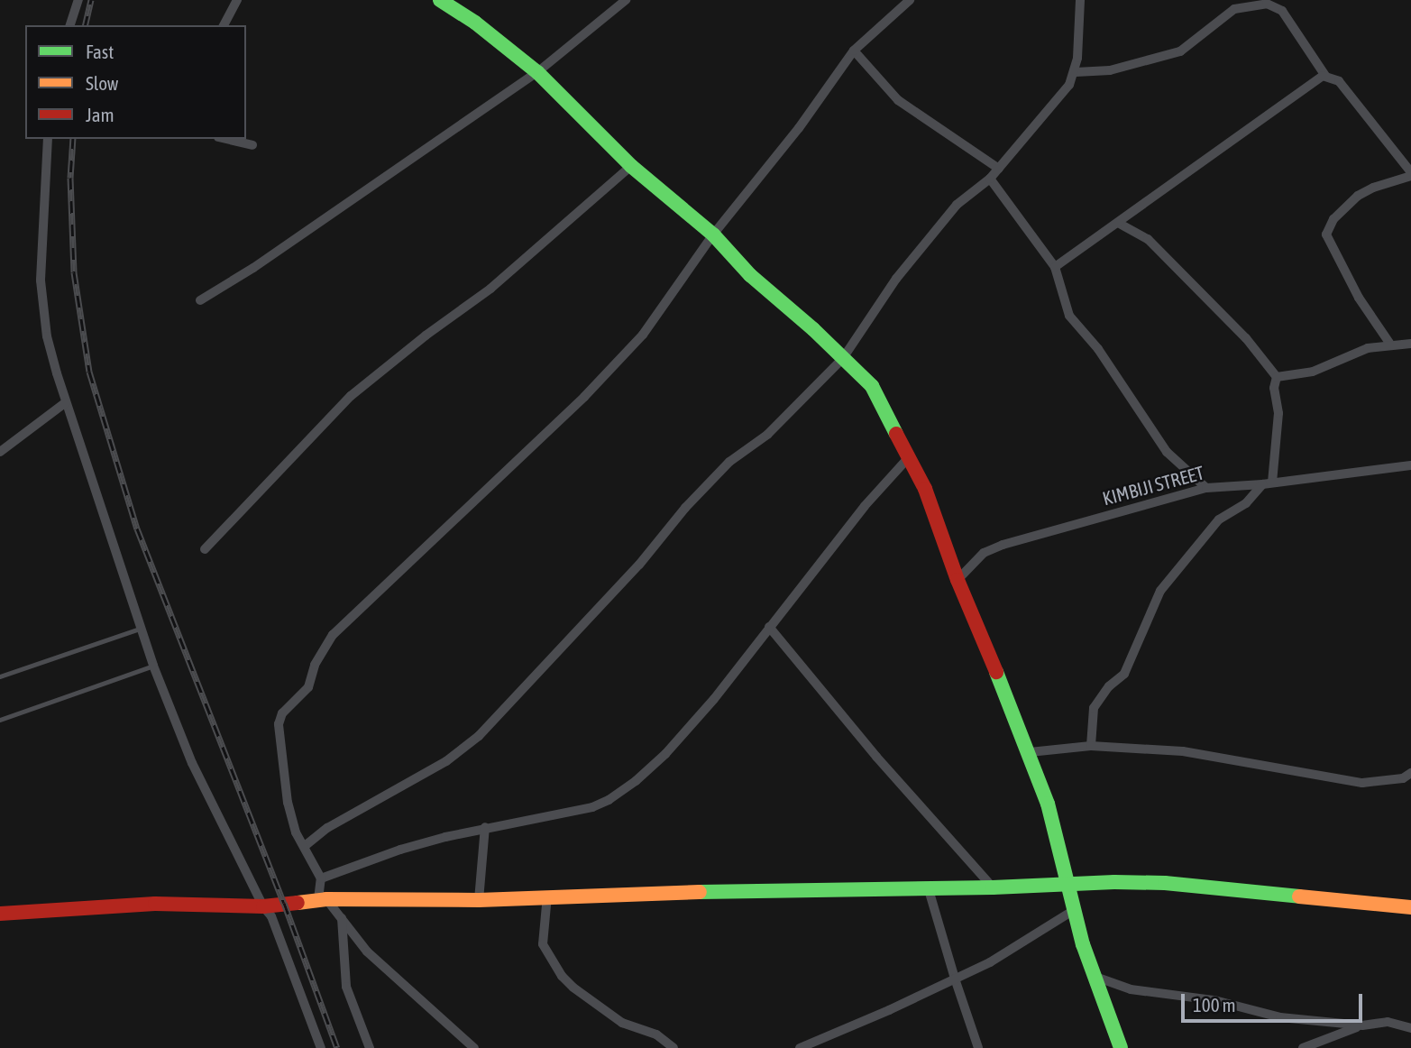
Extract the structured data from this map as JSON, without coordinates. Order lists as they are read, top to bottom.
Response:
{
  "streets": {
    "street": ["KIMBIJI STREET"]
  },
  "legend": ["Fast", "Slow", "Jam"],
  "scale_bar": "100 m"
}
